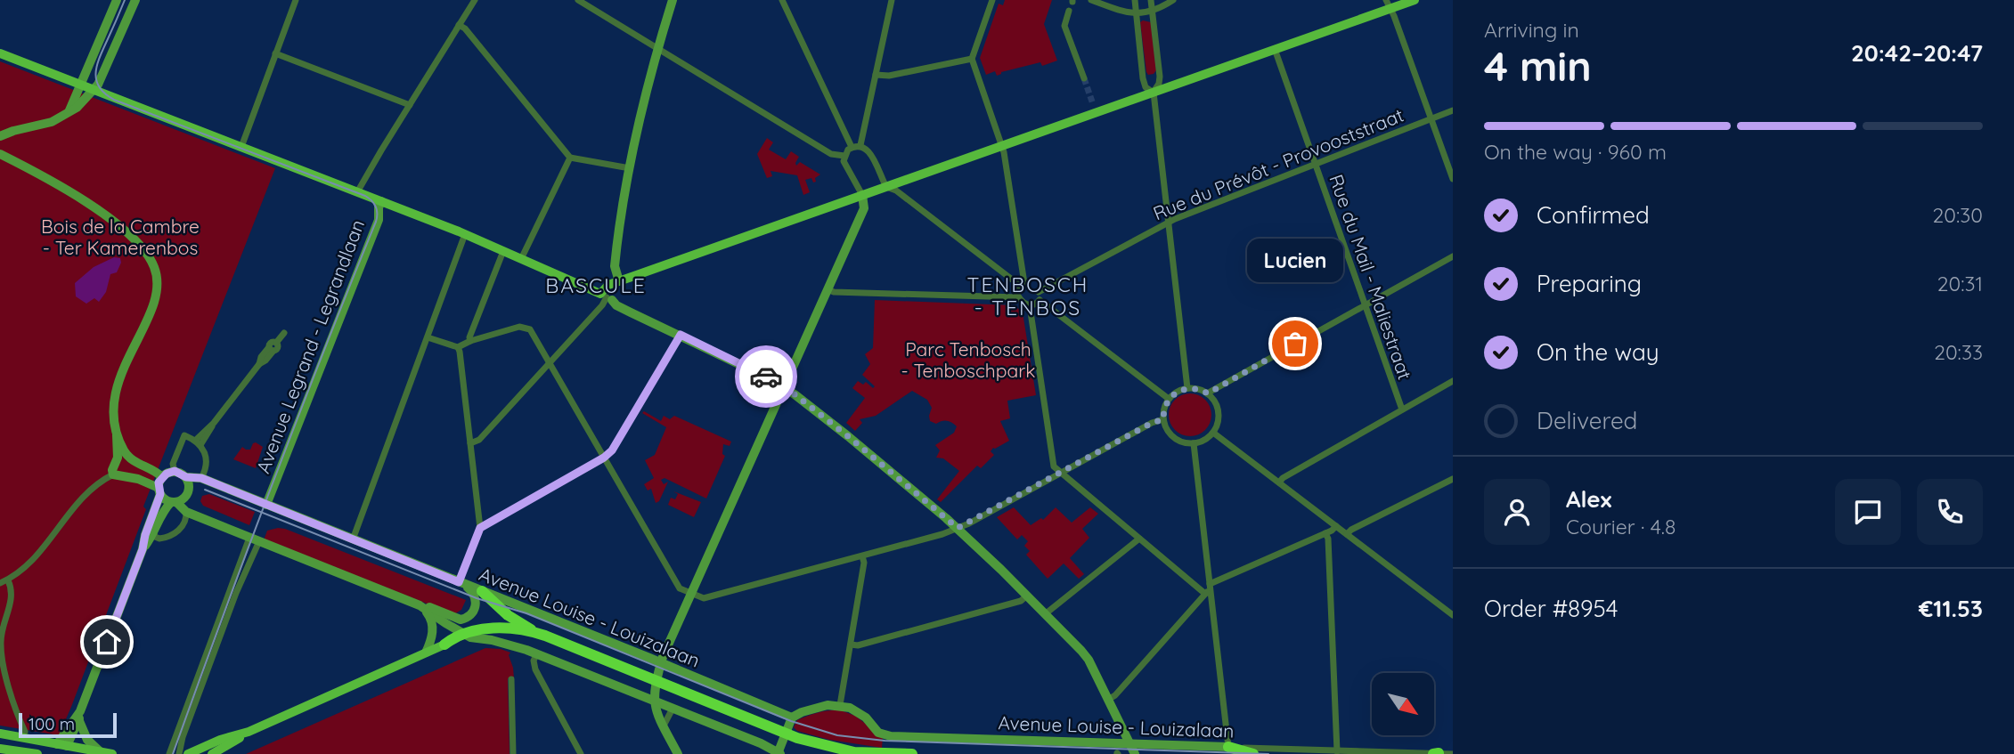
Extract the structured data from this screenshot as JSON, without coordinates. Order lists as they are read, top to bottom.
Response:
{
  "streets": {
    "highway": ["Avenue Louise - Louizalaan"],
    "main road": ["Avenue Legrand - Legrandlaan"],
    "street": ["Rue du Prévôt - Provooststraat", "Rue du Mail - Maliestraat"]
  },
  "crossings": [
    ["Rue du Prévôt - Provooststraat", "Rue du Mail - Maliestraat"],
    ["Avenue Legrand - Legrandlaan", "Avenue Louise - Louizalaan"]
  ],
  "districts": ["TENBOSCH - TENBOS", "BASCULE"],
  "parks": ["Bois de la Cambre - Ter Kamerenbos", "Parc Tenbosch - Tenboschpark"],
  "places": ["Lucien"],
  "scale_bar": "100 m",
  "north": "bottom right",
  "page": {
    "heading": ["4 min", "Arriving in", "20:42–20:47"],
    "panel": [
      "Alex",
      "Courier · 4.8",
      "Order #8954",
      "€11.53"
    ],
    "bar": "On the way · 960 m",
    "list": [
      ["Confirmed", "20:30"],
      ["Preparing", "20:31"],
      ["On the way", "20:33"],
      "Delivered"
    ],
    "bubble": "Lucien",
    "scale": "100 m"
  }
}
